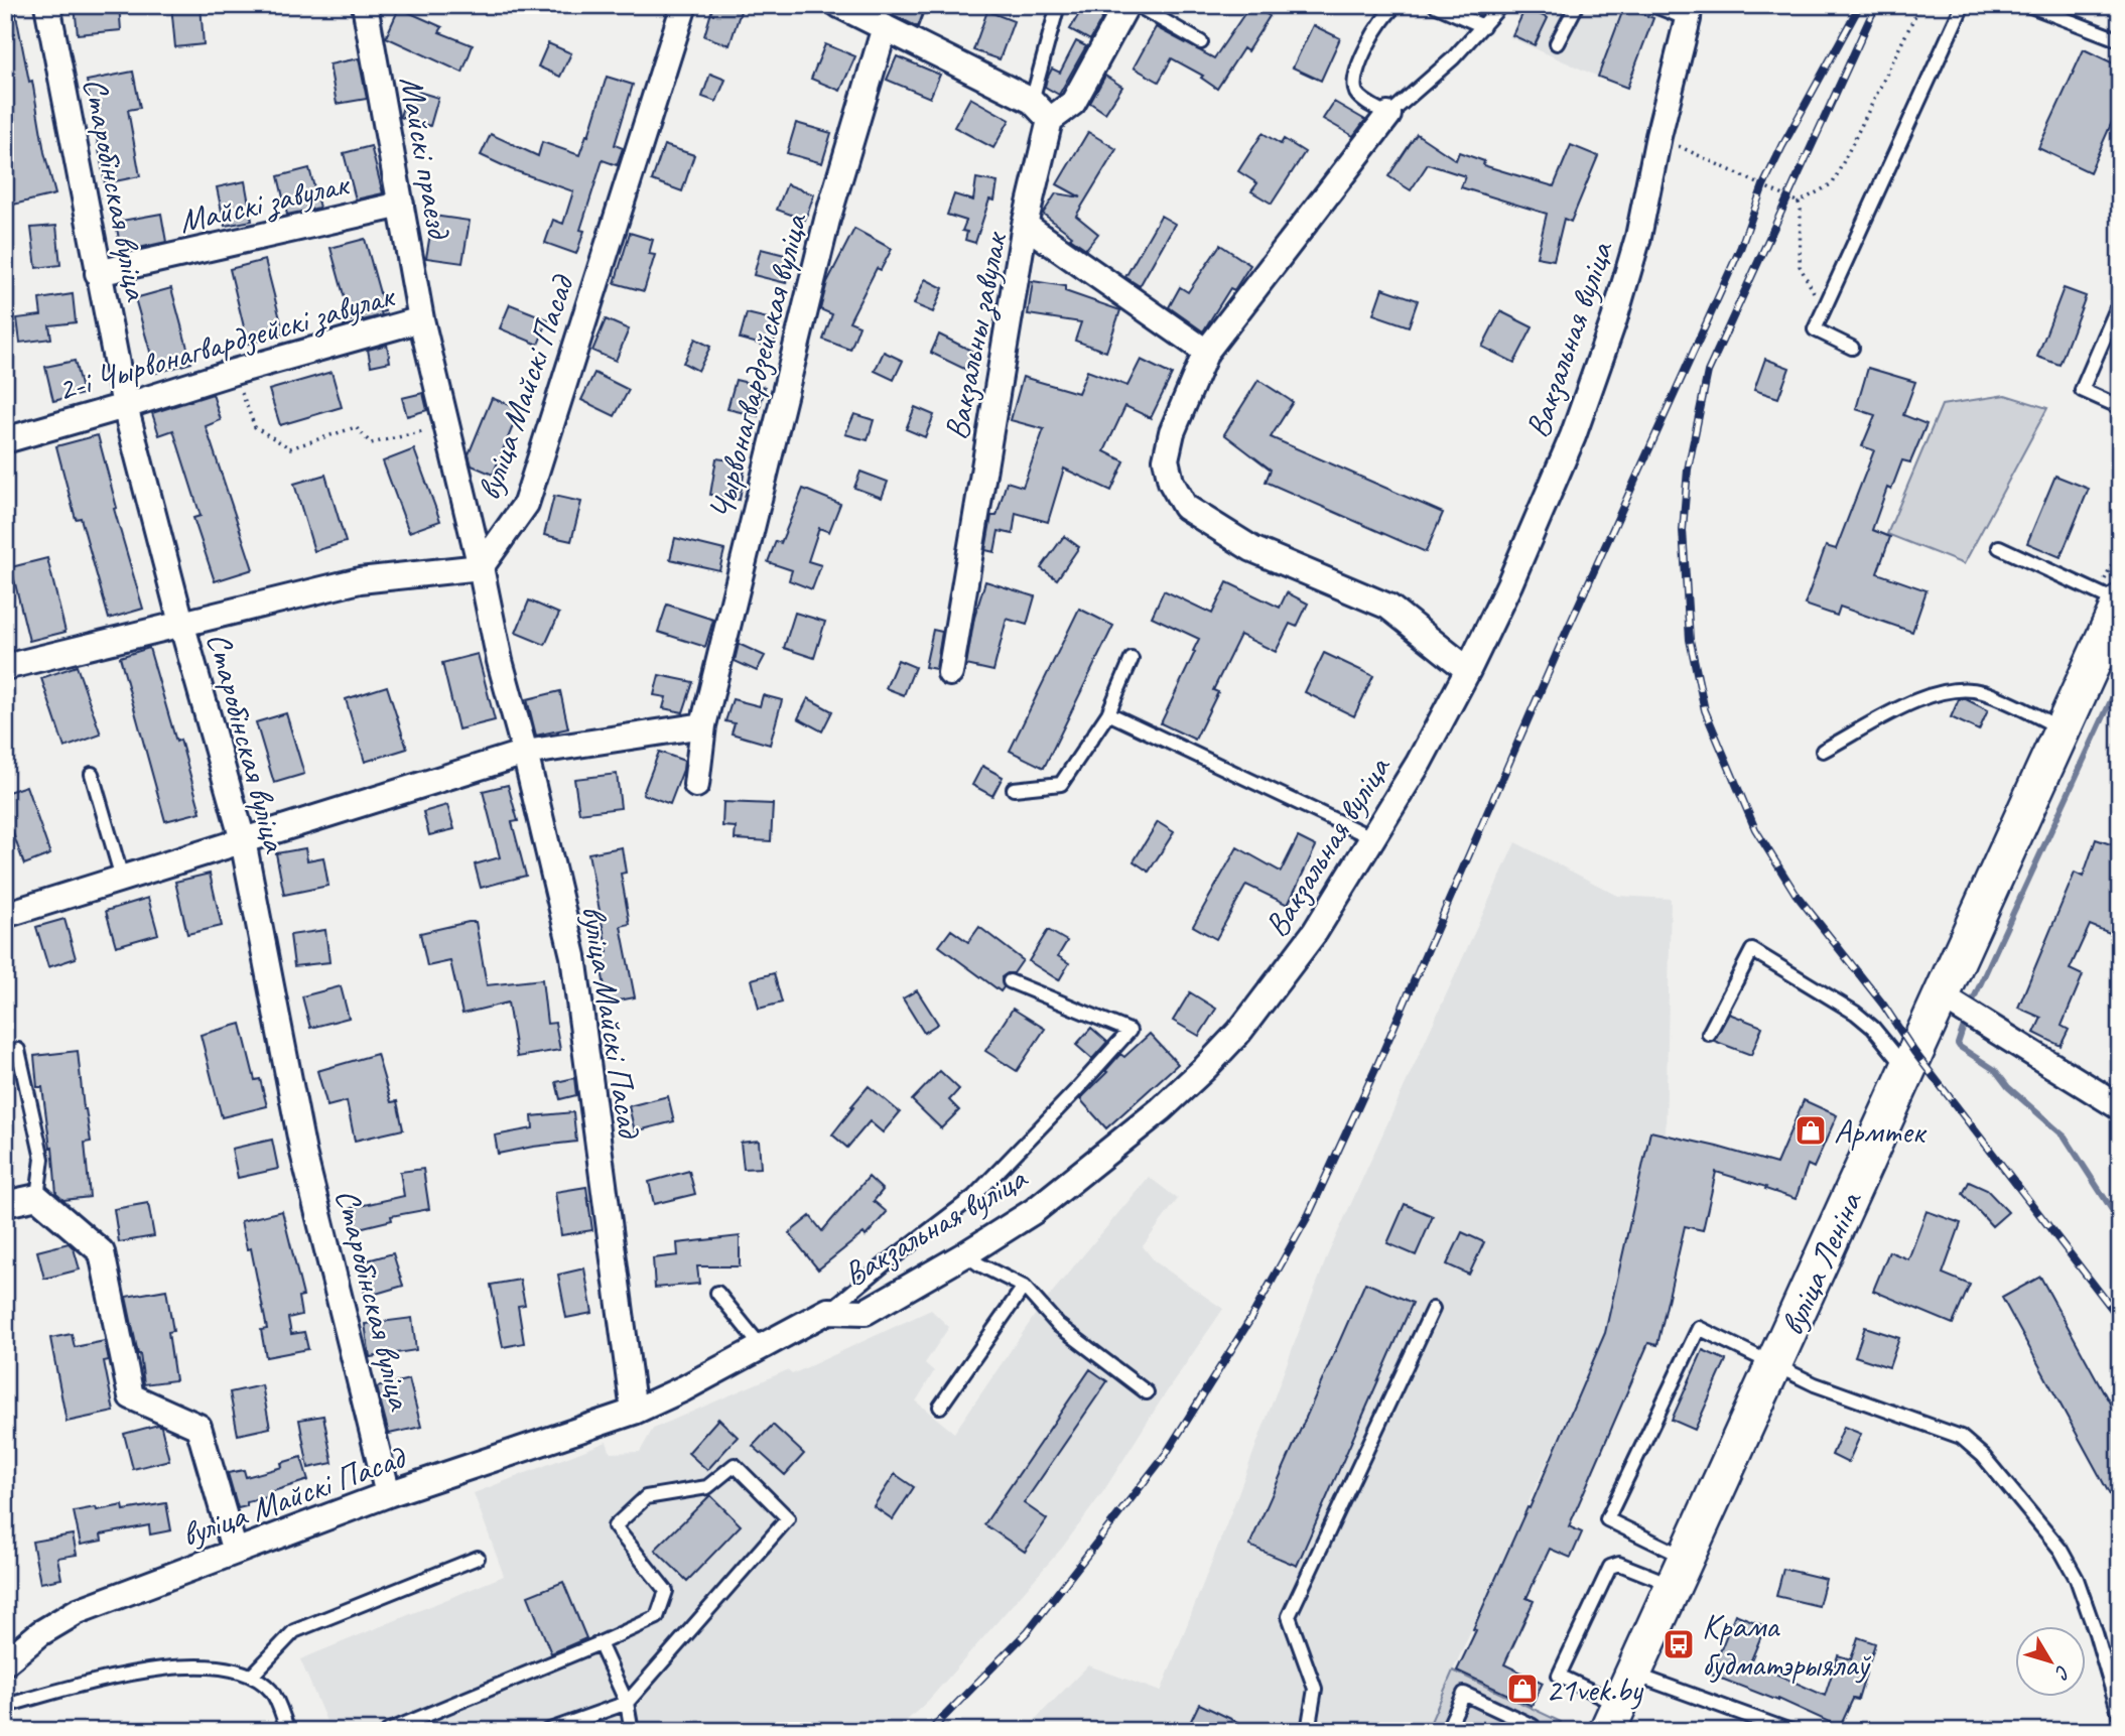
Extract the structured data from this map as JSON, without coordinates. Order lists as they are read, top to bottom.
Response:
{
  "streets": {
    "main road": ["вуліца Леніна"],
    "street": [
      "Майскі праезд",
      "Старобінская вуліца",
      "Майскі завулак",
      "Вакзальны завулак",
      "Вакзальная вуліца",
      "2-і Чырвонагвардзейскі завулак",
      "Чырвонагвардзейская вуліца",
      "вуліца Майскі Пасад"
    ]
  },
  "crossings": [
    ["Майскі праезд", "Майскі завулак"],
    ["Майскі праезд", "2-і Чырвонагвардзейскі завулак"],
    ["Майскі праезд", "вуліца Майскі Пасад"],
    ["Старобінская вуліца", "Майскі завулак"],
    ["Старобінская вуліца", "2-і Чырвонагвардзейскі завулак"],
    ["Старобінская вуліца", "вуліца Майскі Пасад"],
    ["Вакзальная вуліца", "вуліца Майскі Пасад"]
  ],
  "places": {
    "shop": ["Армтек", "21vek.by"],
    "bus stop": ["Крама будматэрыялаў"]
  },
  "north": "bottom right"
}
